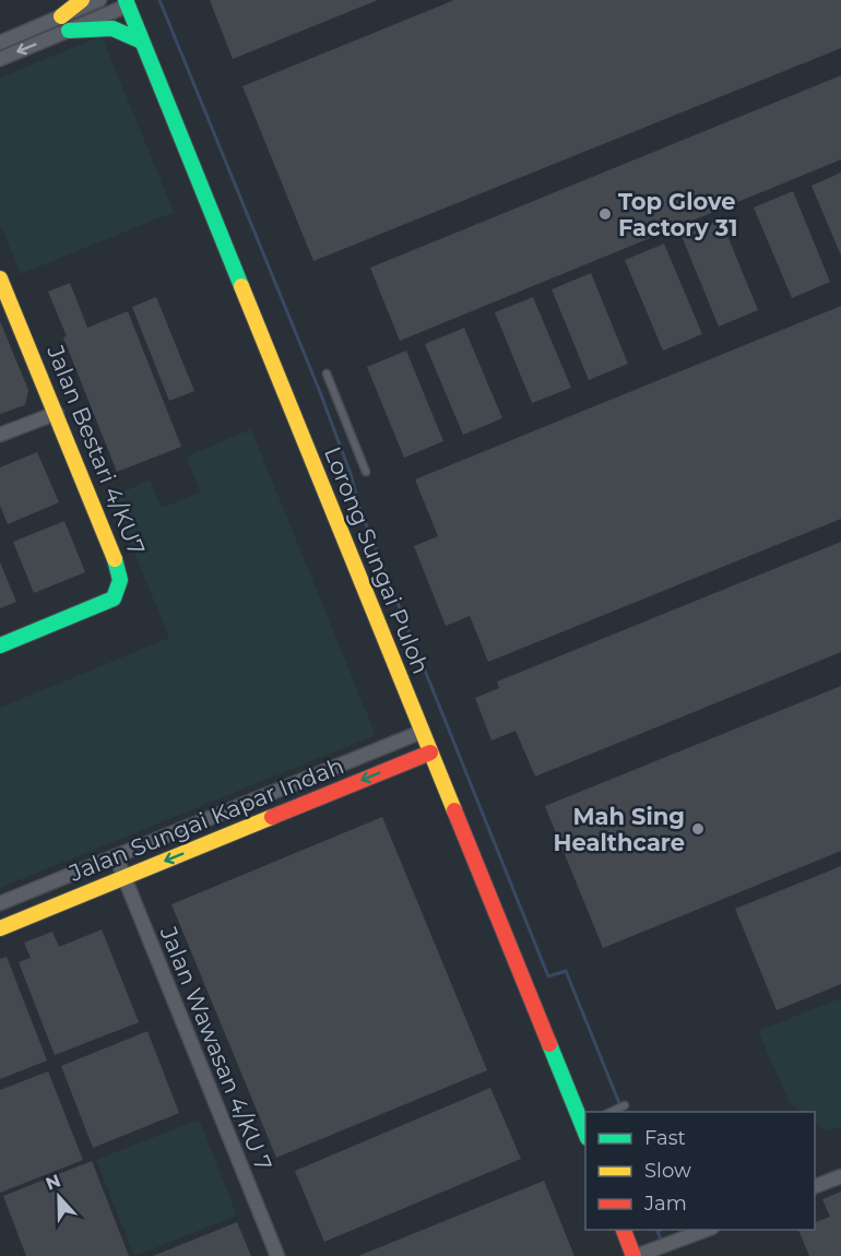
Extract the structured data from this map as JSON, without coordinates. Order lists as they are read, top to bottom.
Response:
{
  "streets": {
    "street": [
      "Jalan Bestari 4/KU7",
      "Lorong Sungai Puloh",
      "Jalan Sungai Kapar Indah",
      "Jalan Wawasan 4/KU 7"
    ]
  },
  "crossings": [
    ["Lorong Sungai Puloh", "Jalan Sungai Kapar Indah"],
    ["Jalan Sungai Kapar Indah", "Jalan Wawasan 4/KU 7"]
  ],
  "places": ["Top Glove Factory 31", "Mah Sing Healthcare"],
  "legend": ["Fast", "Slow", "Jam"],
  "north": "top"
}
